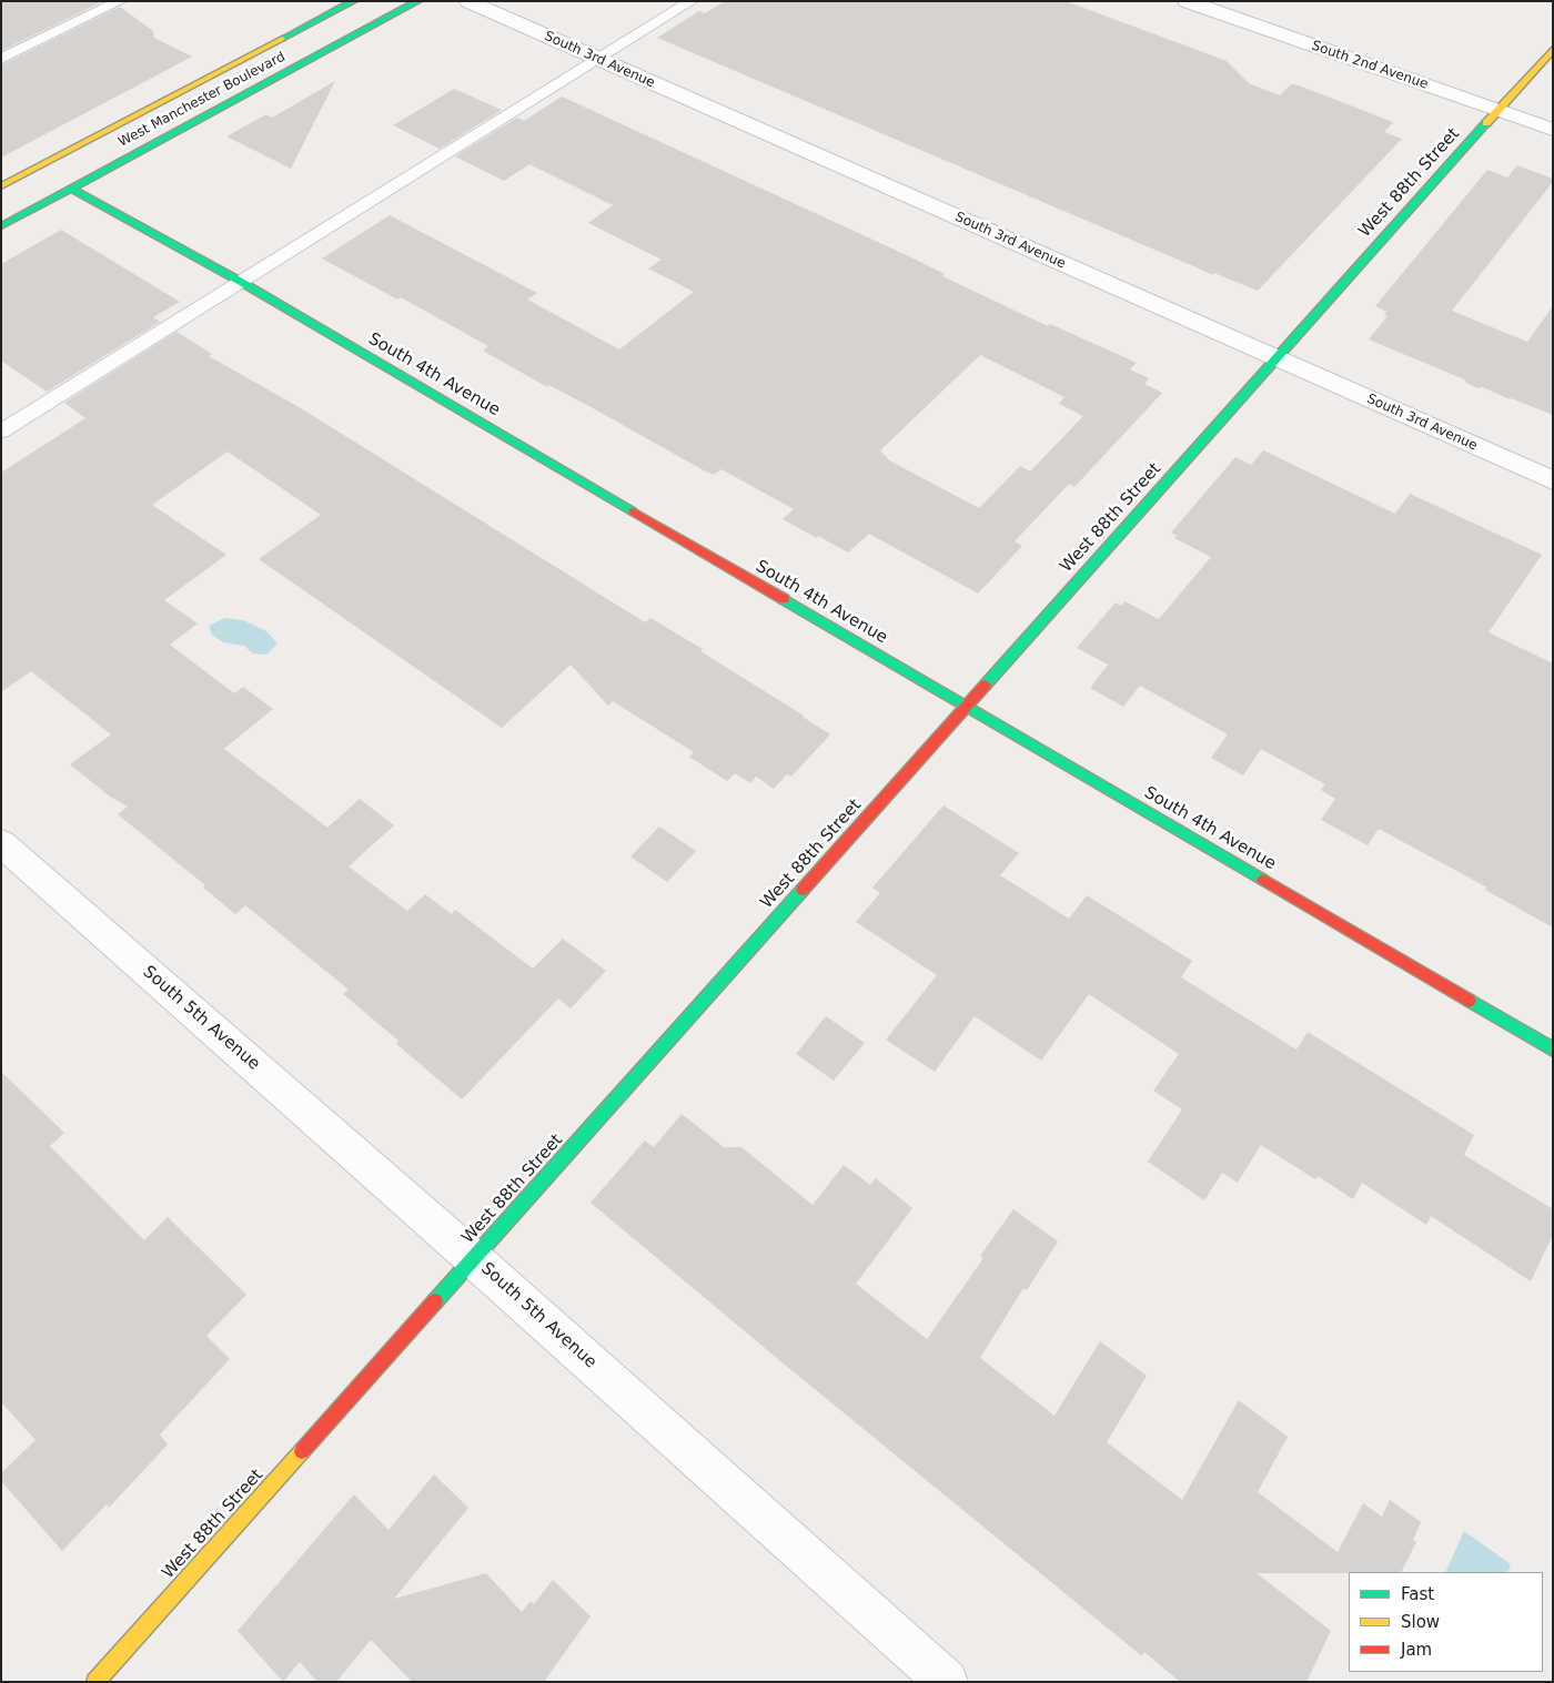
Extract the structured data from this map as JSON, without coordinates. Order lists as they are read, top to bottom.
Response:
{
  "streets": {
    "street": [
      "South 3rd Avenue",
      "South 2nd Avenue",
      "West Manchester Boulevard",
      "West 88th Street",
      "South 4th Avenue",
      "South 5th Avenue"
    ]
  },
  "crossings": [
    ["South 3rd Avenue", "West 88th Street"],
    ["South 2nd Avenue", "West 88th Street"],
    ["West Manchester Boulevard", "South 4th Avenue"],
    ["West 88th Street", "South 4th Avenue"],
    ["West 88th Street", "South 5th Avenue"]
  ],
  "legend": ["Fast", "Slow", "Jam"]
}
